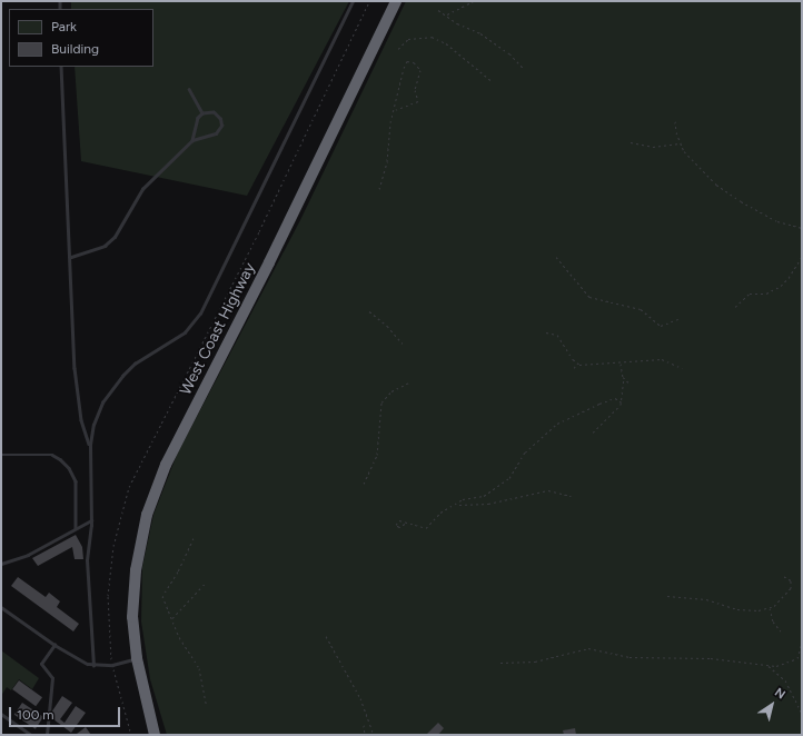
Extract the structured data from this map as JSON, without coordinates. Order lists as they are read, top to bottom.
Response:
{
  "streets": {
    "highway": ["West Coast Highway"]
  },
  "legend": ["Park", "Building"],
  "scale_bar": "100 m",
  "north": "top right"
}
